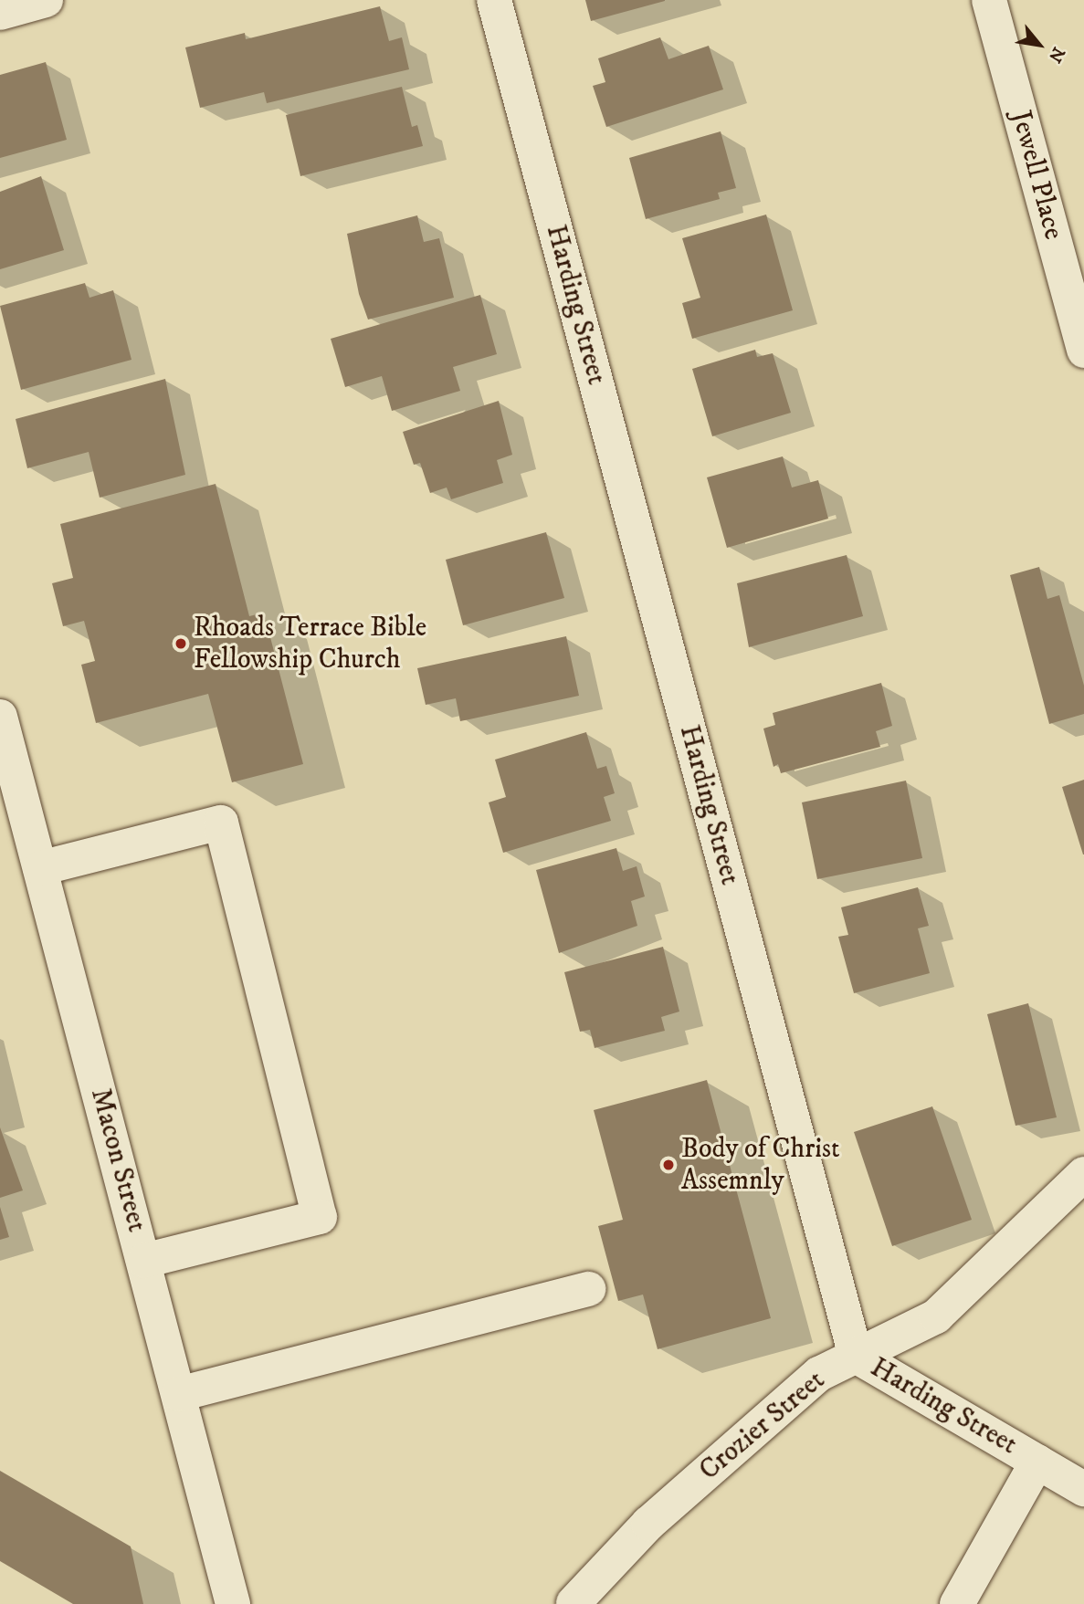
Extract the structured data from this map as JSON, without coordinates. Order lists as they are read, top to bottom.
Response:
{
  "streets": {
    "street": [
      "Jewell Place",
      "Harding Street",
      "Macon Street",
      "Crozier Street"
    ]
  },
  "crossings": [
    ["Harding Street", "Crozier Street"]
  ],
  "places": ["Rhoads Terrace Bible Fellowship Church", "Body of Christ Assemnly"],
  "north": "bottom right"
}
